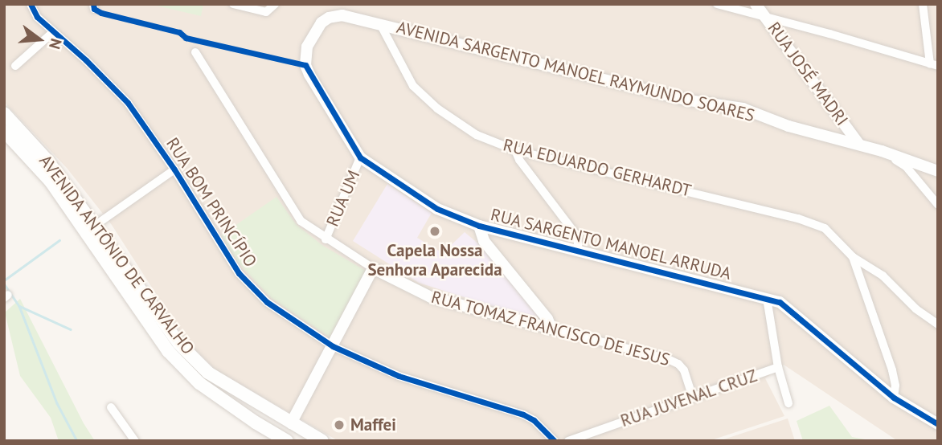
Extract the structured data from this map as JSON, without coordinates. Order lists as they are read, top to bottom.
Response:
{
  "streets": {
    "main road": ["AVENIDA ANTÔNIO DE CARVALHO"],
    "street": [
      "AVENIDA SARGENTO MANOEL RAYMUNDO SOARES",
      "RUA JOSÉ MADRI",
      "RUA EDUARDO GERHARDT",
      "RUA UM",
      "RUA BOM PRINCÍPIO",
      "RUA SARGENTO MANOEL ARRUDA",
      "RUA TOMAZ FRANCISCO DE JESUS",
      "RUA JUVENAL CRUZ"
    ]
  },
  "crossings": [
    ["AVENIDA SARGENTO MANOEL RAYMUNDO SOARES", "RUA JOSÉ MADRI"],
    ["AVENIDA SARGENTO MANOEL RAYMUNDO SOARES", "RUA EDUARDO GERHARDT"],
    ["AVENIDA SARGENTO MANOEL RAYMUNDO SOARES", "RUA SARGENTO MANOEL ARRUDA"],
    ["RUA UM", "RUA SARGENTO MANOEL ARRUDA"],
    ["RUA UM", "RUA TOMAZ FRANCISCO DE JESUS"],
    ["RUA TOMAZ FRANCISCO DE JESUS", "RUA JUVENAL CRUZ"]
  ],
  "places": ["Capela Nossa Senhora Aparecida", "Maffei"],
  "north": "right"
}
